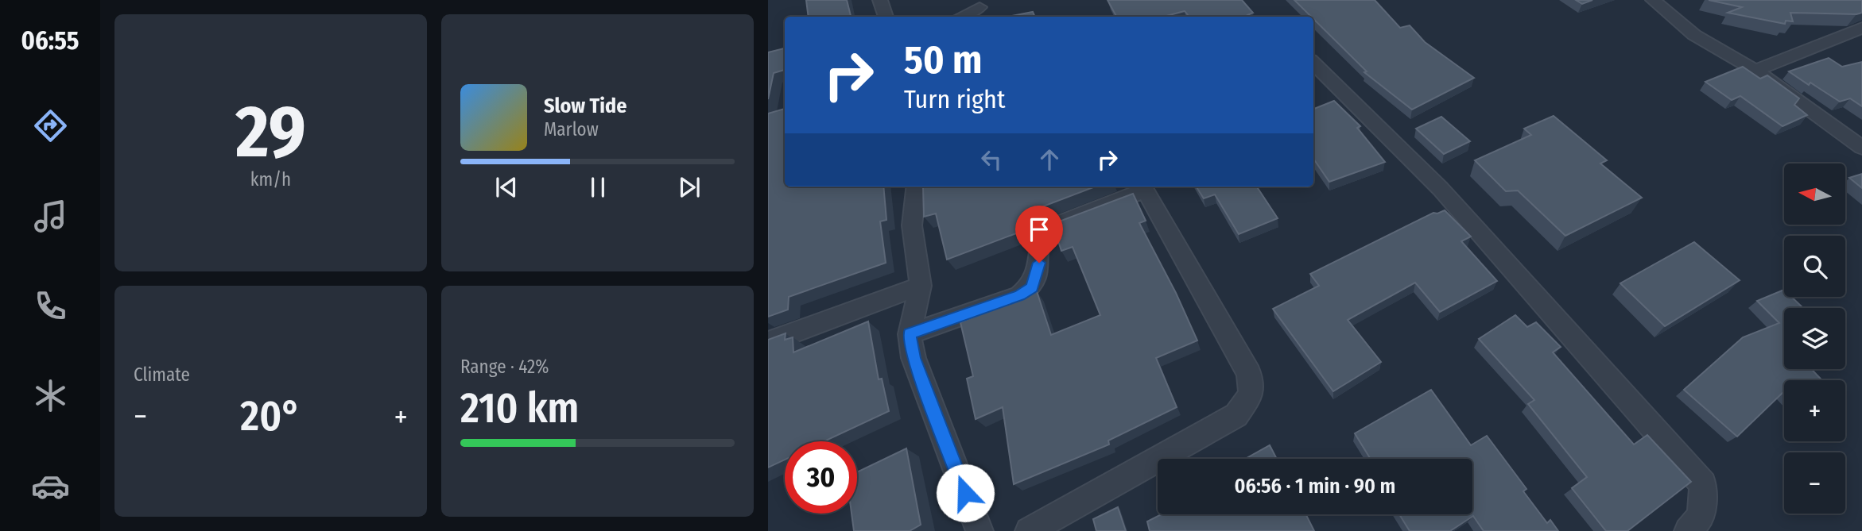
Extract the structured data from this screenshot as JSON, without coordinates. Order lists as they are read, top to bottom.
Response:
{
  "north": "left",
  "page": {
    "tabs": "06:55",
    "tile": [
      ["29", "km/h"],
      "Climate",
      ["Range · 42%", "210 km"]
    ],
    "turn": ["50 m", "Turn right"],
    "song": ["Slow Tide", "Marlow"],
    "map_buttons": ["+", "−"],
    "heat": ["−", "20°", "+"],
    "limit": "30",
    "trip": "06:56 · 1 min · 90 m"
  }
}
